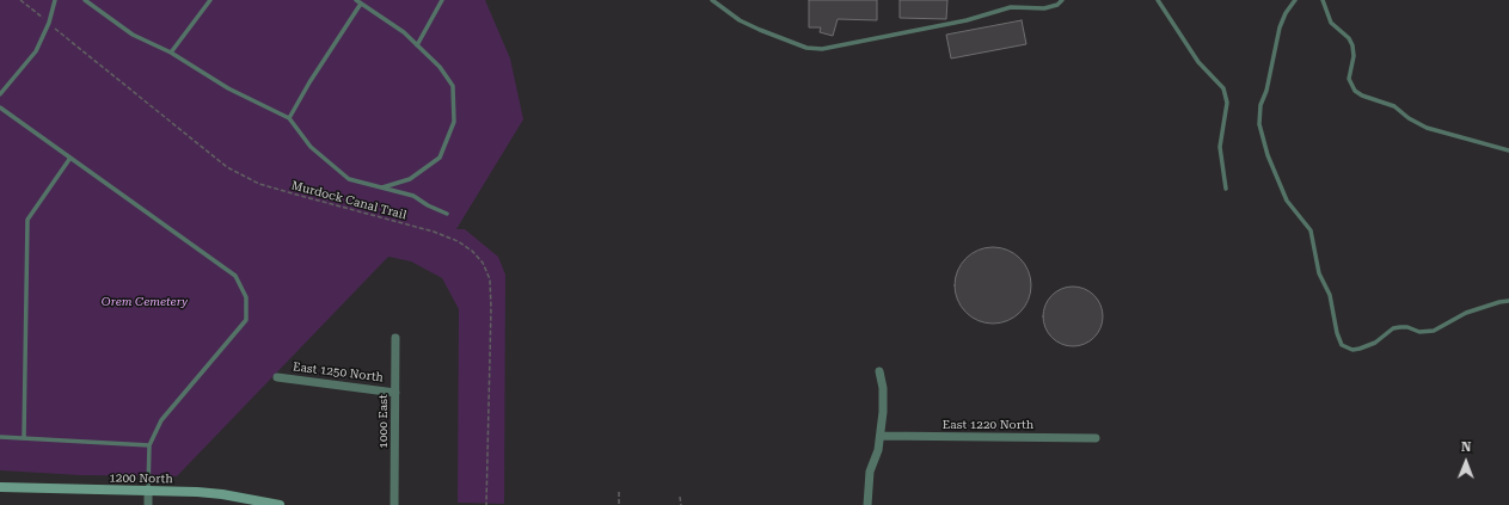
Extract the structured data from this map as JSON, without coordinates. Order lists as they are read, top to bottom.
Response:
{
  "streets": {
    "street": [
      "East 1250 North",
      "1000 East",
      "East 1220 North",
      "1200 North"
    ],
    "path": ["Murdock Canal Trail"]
  },
  "crossings": [
    ["East 1250 North", "1000 East"]
  ],
  "parks": ["Orem Cemetery"],
  "north": "top"
}
